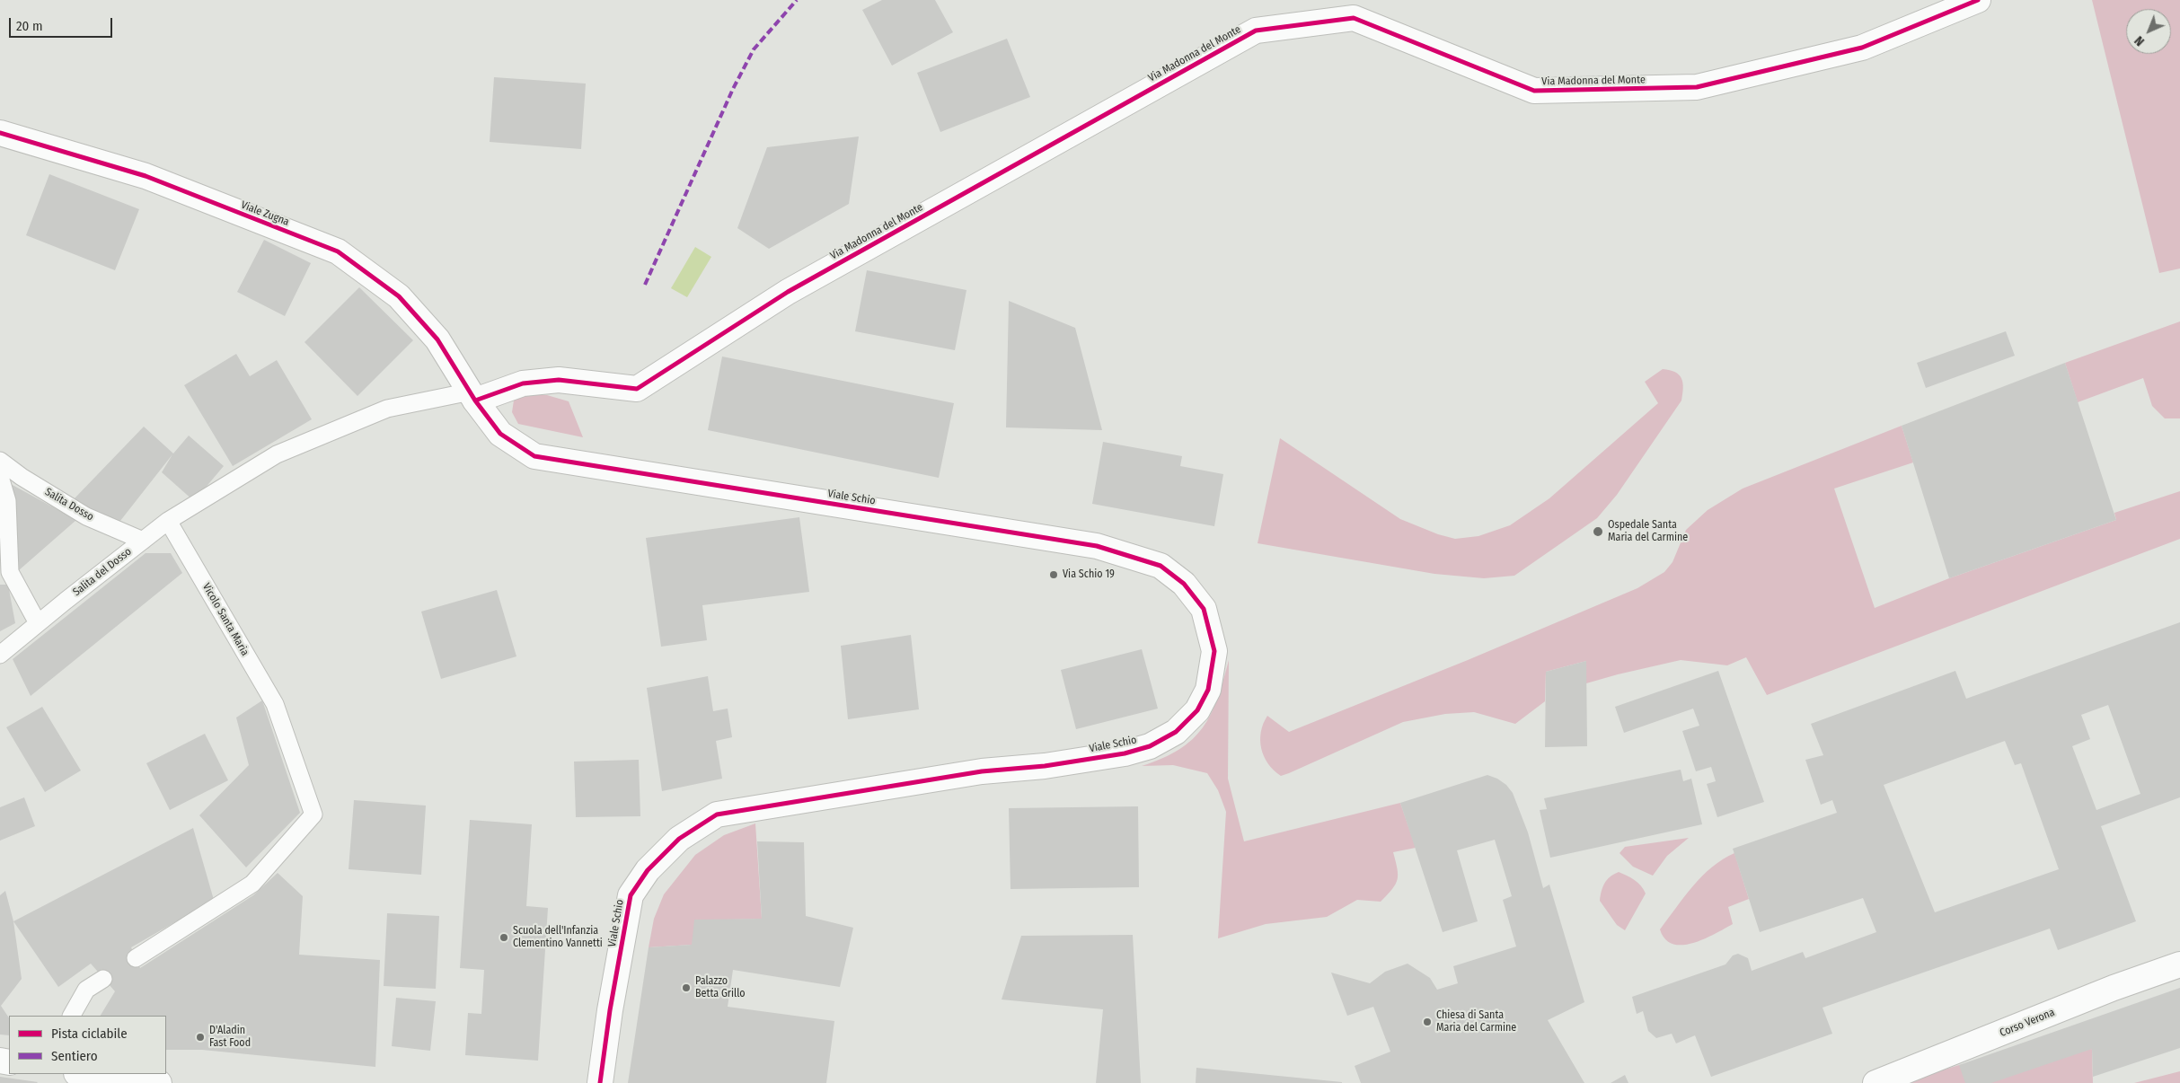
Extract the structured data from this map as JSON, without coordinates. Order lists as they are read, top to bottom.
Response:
{
  "streets": {
    "street": [
      "Via Madonna del Monte",
      "Viale Zugna",
      "Viale Schio",
      "Corso Verona"
    ],
    "lane": ["Salita Dosso", "Salita del Dosso", "Vicolo Santa Maria"]
  },
  "crossings": [
    ["Via Madonna del Monte", "Viale Zugna"],
    ["Via Madonna del Monte", "Viale Schio"],
    ["Viale Zugna", "Viale Schio"],
    ["Salita Dosso", "Salita del Dosso"],
    ["Salita del Dosso", "Vicolo Santa Maria"]
  ],
  "places": [
    "Ospedale Santa Maria del Carmine",
    "Via Schio 19",
    "Scuola dell'Infanzia Clementino Vannetti",
    "Palazzo Betta Grillo",
    "Chiesa di Santa Maria del Carmine",
    "D'Aladin Fast Food"
  ],
  "legend": ["Pista ciclabile", "Sentiero"],
  "scale_bar": "20 m",
  "north": "bottom left"
}
